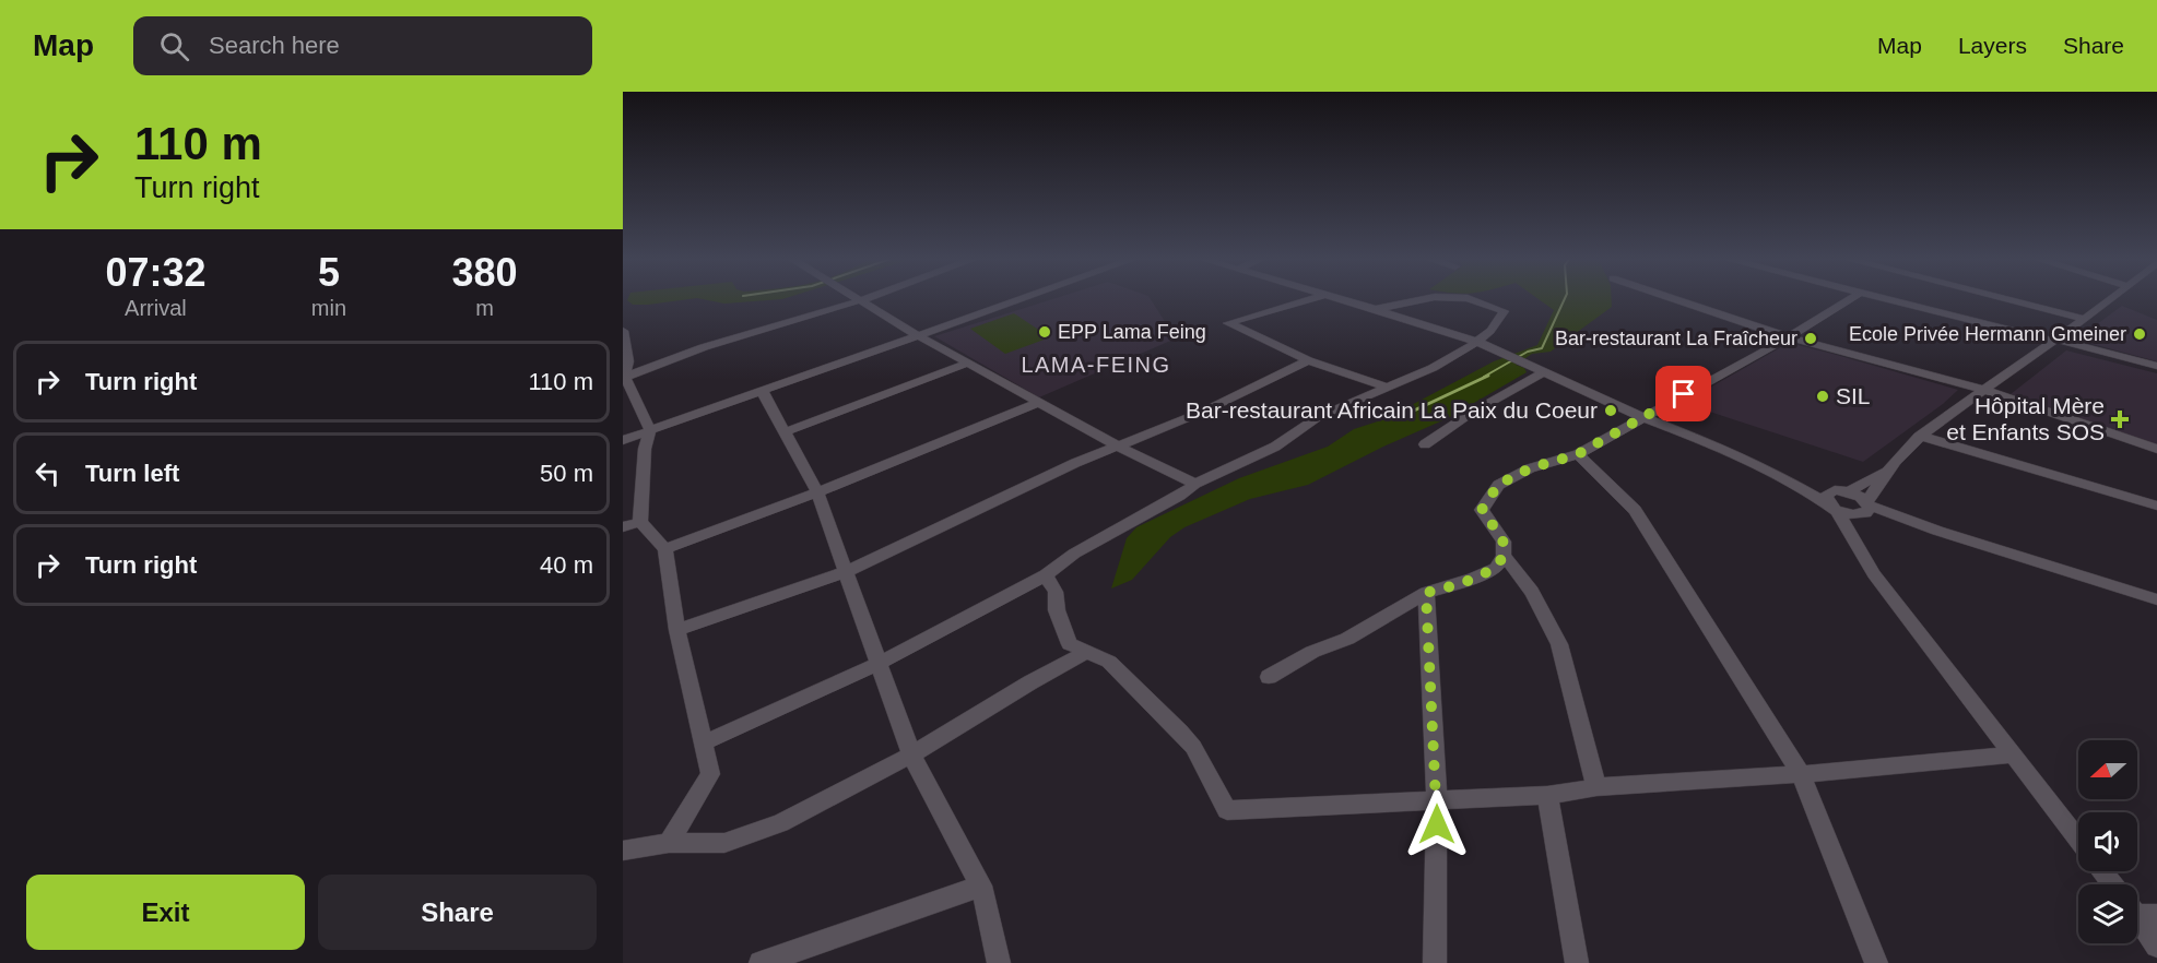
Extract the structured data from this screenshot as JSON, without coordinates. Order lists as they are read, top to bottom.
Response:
{
  "districts": ["LAMA-FEING"],
  "places": {
    "other": [
      "EPP Lama Feing",
      "Ecole Privée Hermann Gmeiner",
      "Bar-restaurant La Fraîcheur",
      "SIL",
      "Bar-restaurant Africain La Paix du Coeur"
    ],
    "health": ["Hôpital Mère et Enfants SOS"]
  },
  "north": "left",
  "page": {
    "header": "Map",
    "search": "Search here",
    "nav": ["Map", "Layers", "Share"],
    "turn": ["110 m", "Turn right"],
    "eta": [
      "07:32",
      "Arrival",
      "5",
      "min",
      "380",
      "m"
    ],
    "list": [
      {
        "name": "Turn right",
        "value": "110 m"
      },
      {
        "name": "Turn left",
        "value": "50 m"
      },
      {
        "name": "Turn right",
        "value": "40 m"
      }
    ],
    "buttons": ["Exit", "Share"]
  }
}
